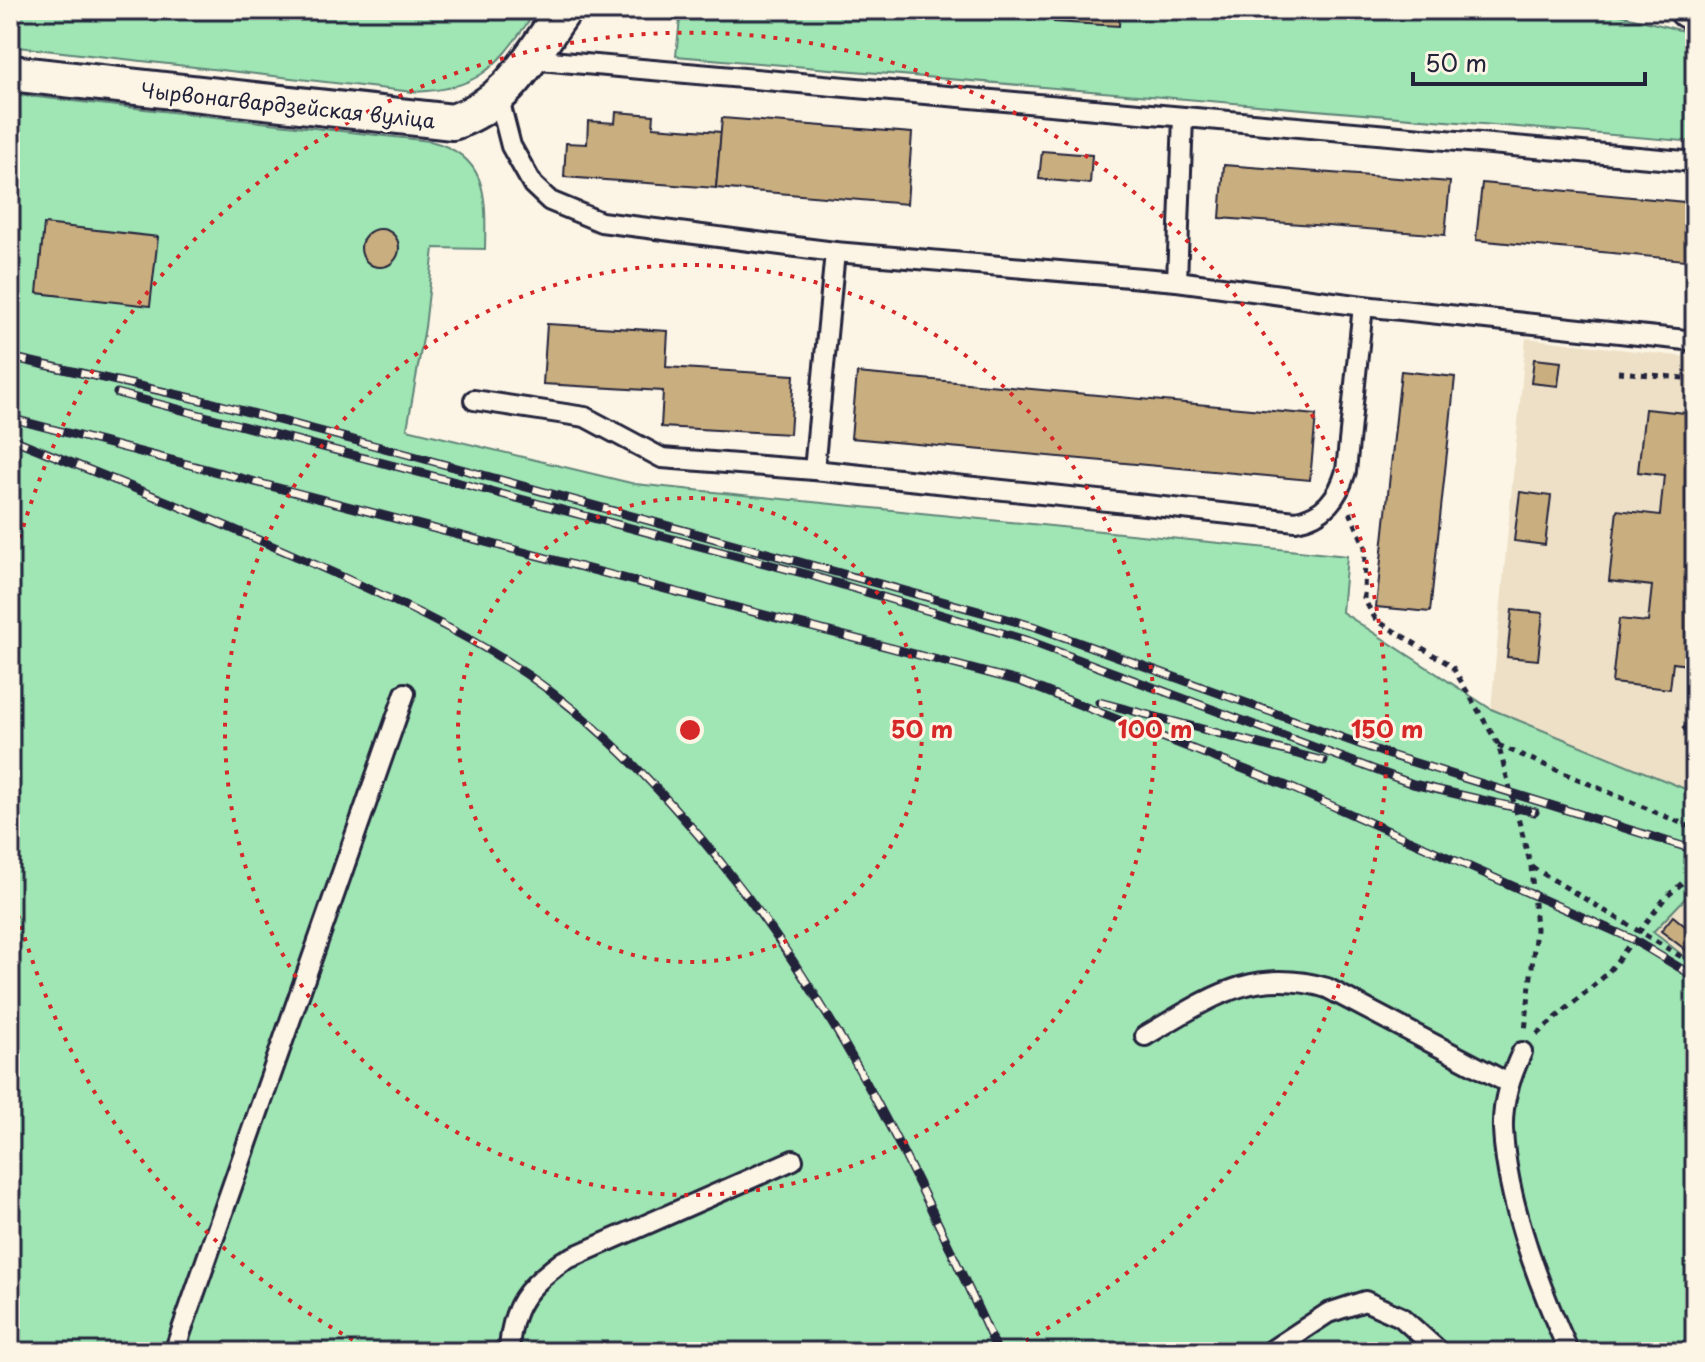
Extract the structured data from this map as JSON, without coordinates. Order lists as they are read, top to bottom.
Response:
{
  "streets": {
    "street": ["Чырвонагвардзейская вуліца"]
  },
  "scale_bar": "50 m",
  "rings": ["50 m", "100 m", "150 m"]
}
